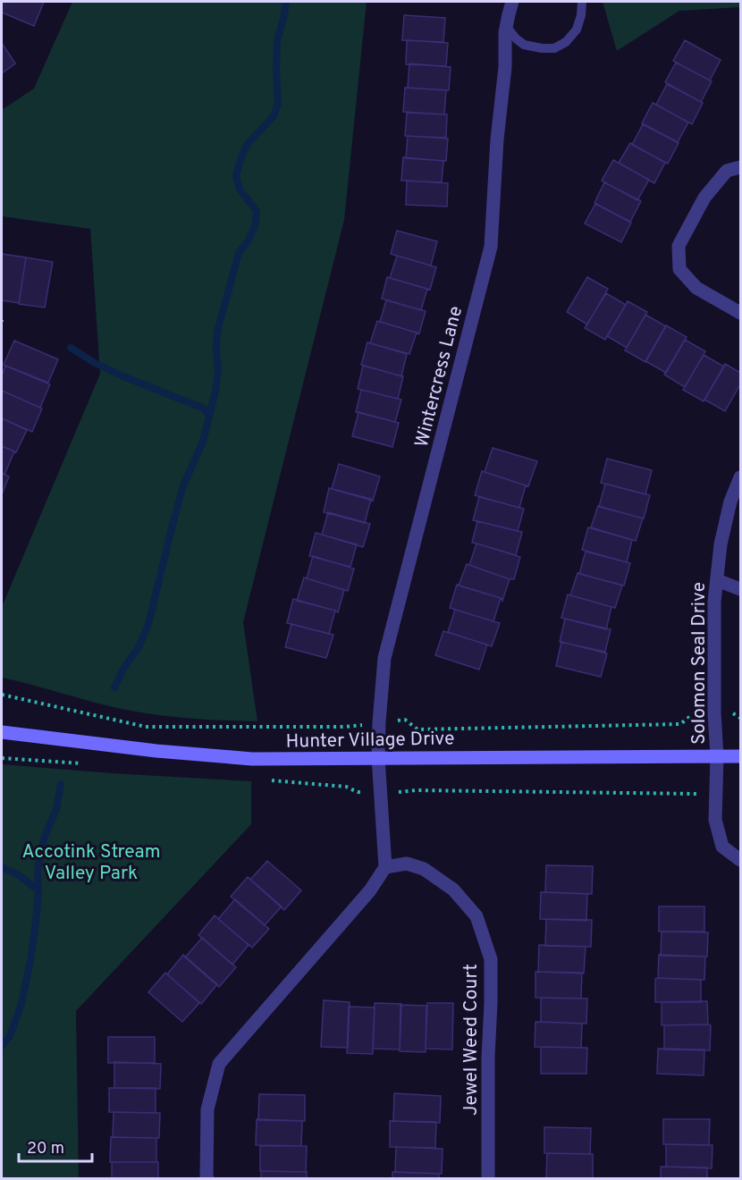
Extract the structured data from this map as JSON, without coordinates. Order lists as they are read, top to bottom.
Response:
{
  "streets": {
    "street": [
      "Wintercress Lane",
      "Solomon Seal Drive",
      "Hunter Village Drive",
      "Jewel Weed Court"
    ]
  },
  "crossings": [
    ["Wintercress Lane", "Hunter Village Drive"],
    ["Solomon Seal Drive", "Hunter Village Drive"]
  ],
  "parks": ["Accotink Stream Valley Park"],
  "scale_bar": "20 m"
}
